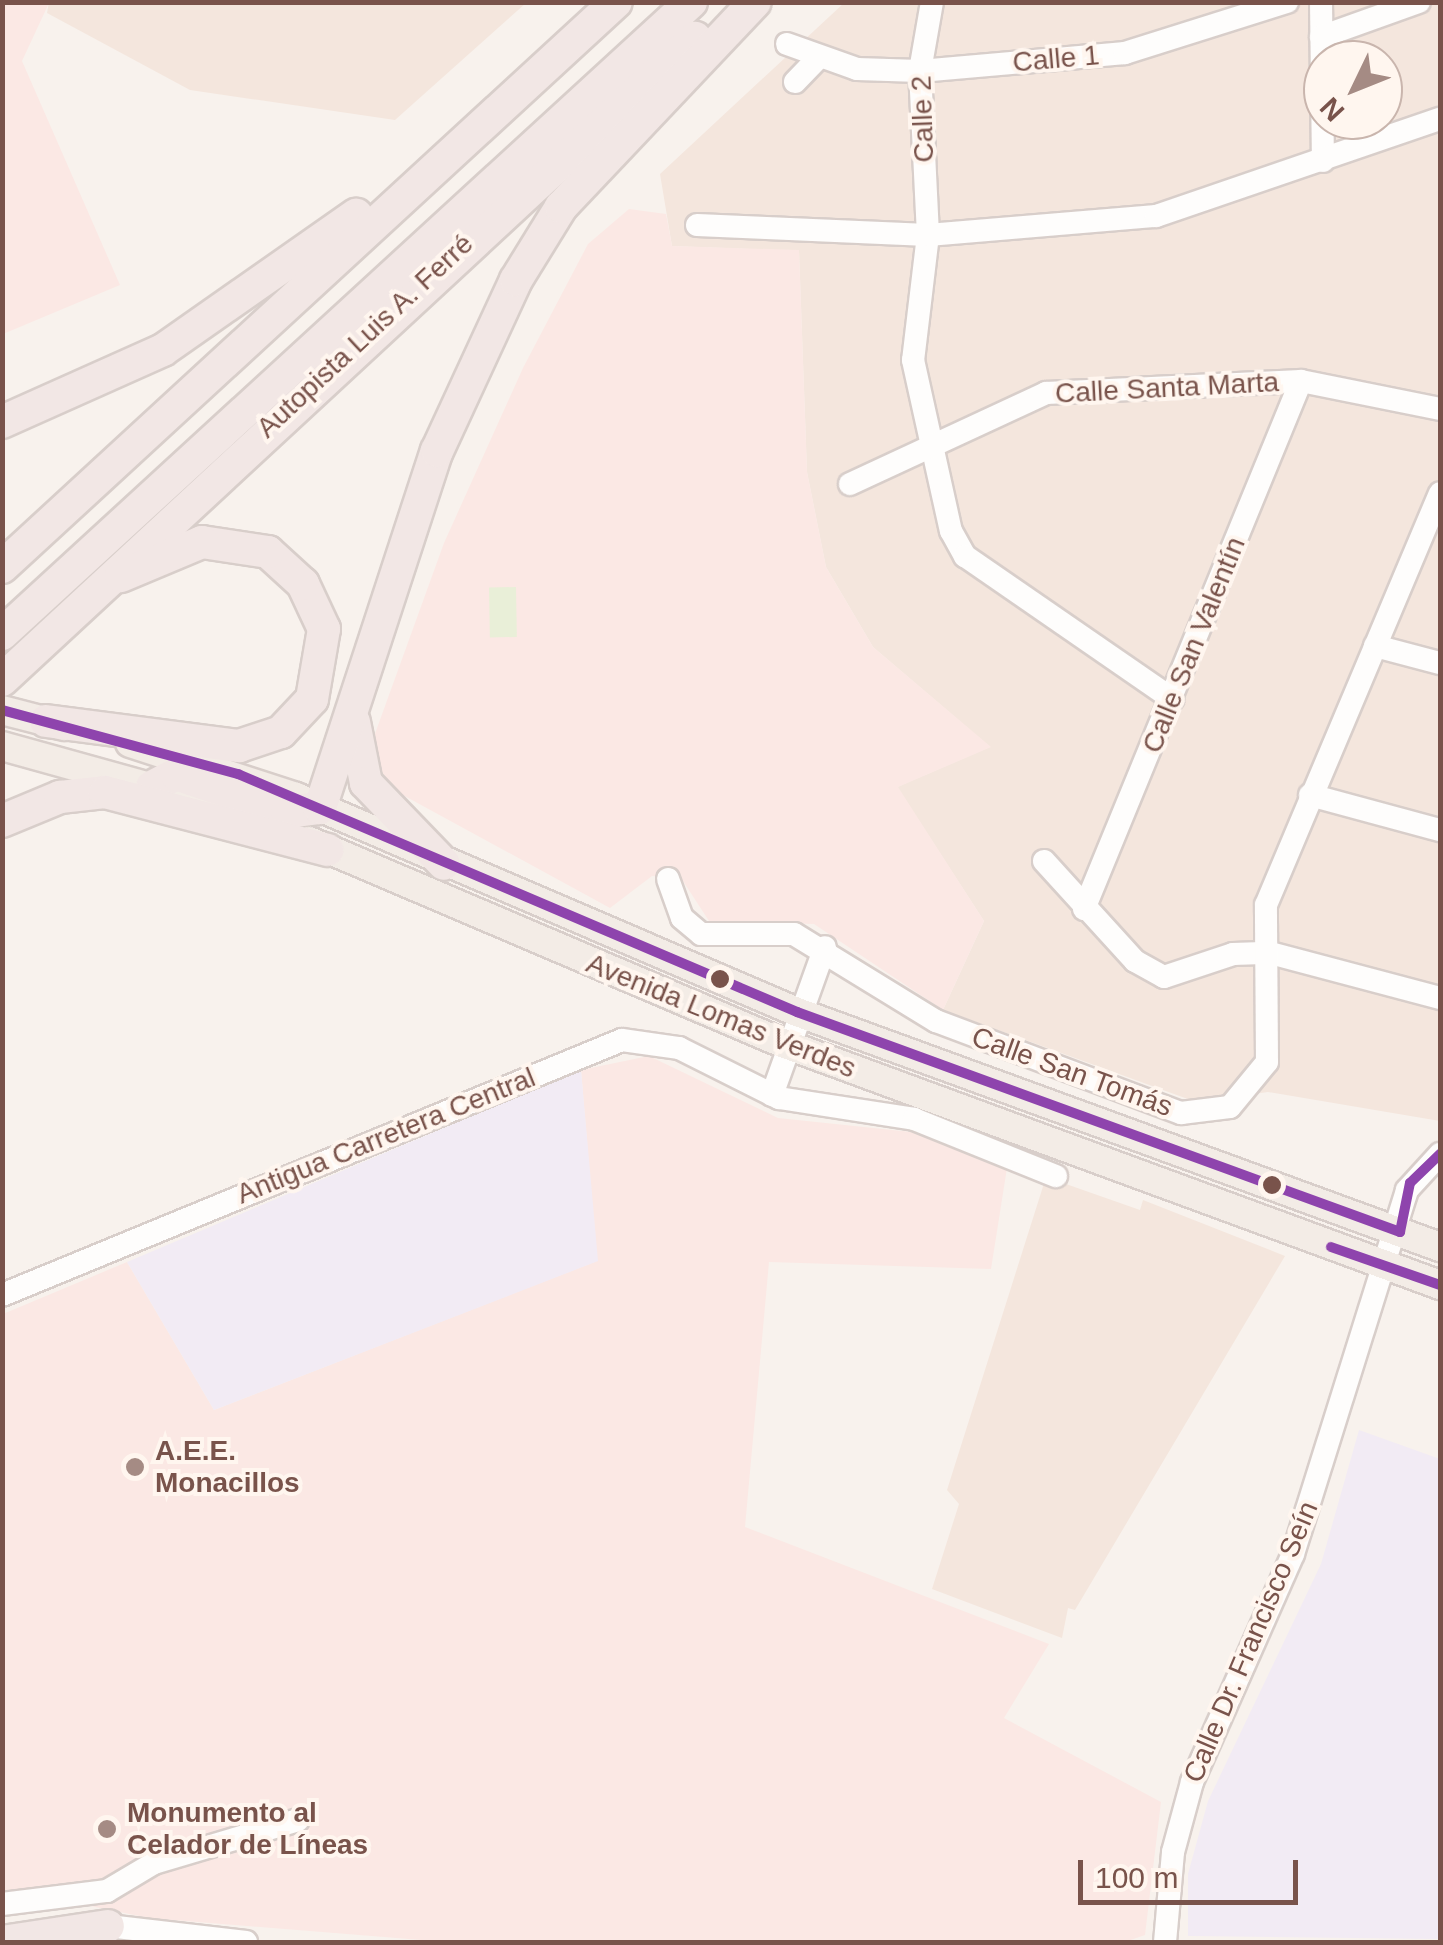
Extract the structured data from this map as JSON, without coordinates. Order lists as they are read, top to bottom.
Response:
{
  "streets": {
    "highway": ["Autopista Luis A. Ferré"],
    "main road": ["Avenida Lomas Verdes"],
    "street": [
      "Calle 1",
      "Calle 2",
      "Calle Santa Marta",
      "Calle San Valentín",
      "Calle San Tomás",
      "Antigua Carretera Central",
      "Calle Dr. Francisco Seín"
    ]
  },
  "crossings": [
    ["Calle 1", "Calle 2"],
    ["Calle 2", "Calle Santa Marta"],
    ["Calle 2", "Calle San Valentín"],
    ["Calle Santa Marta", "Calle San Valentín"],
    ["Avenida Lomas Verdes", "Calle Dr. Francisco Seín"]
  ],
  "places": ["A.E.E. Monacillos", "Monumento al Celador de Líneas"],
  "scale_bar": "100 m",
  "north": "bottom left"
}
